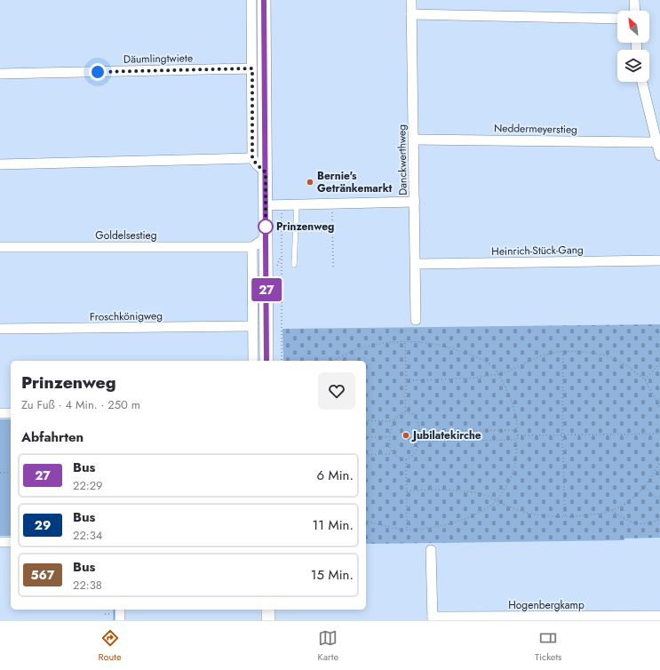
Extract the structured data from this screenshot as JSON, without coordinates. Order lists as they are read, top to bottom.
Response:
{
  "streets": {
    "street": [
      "Däumlingtwiete",
      "Neddermeyerstieg",
      "Danckwerthweg",
      "Goldelsestieg",
      "Heinrich-Stück-Gang",
      "Froschkönigweg",
      "Hogenbergkamp"
    ]
  },
  "crossings": [
    ["Neddermeyerstieg", "Danckwerthweg"],
    ["Danckwerthweg", "Heinrich-Stück-Gang"]
  ],
  "places": ["Bernie's Getränkemarkt", "Prinzenweg", "Jubilatekirche"],
  "lines": ["bus line 27"],
  "north": "top left",
  "page": {
    "on_map": "27",
    "heading": [
      ["Prinzenweg", "Zu Fuß · 4 Min. · 250 m"],
      "Abfahrten"
    ],
    "list": [
      {
        "mark": "27",
        "name": "Bus",
        "note": "22:29",
        "value": "6 Min."
      },
      {
        "mark": "29",
        "name": "Bus",
        "note": "22:34",
        "value": "11 Min."
      },
      {
        "mark": "567",
        "name": "Bus",
        "note": "22:38",
        "value": "15 Min."
      }
    ],
    "tabs": ["Route", "Karte", "Tickets"]
  }
}
